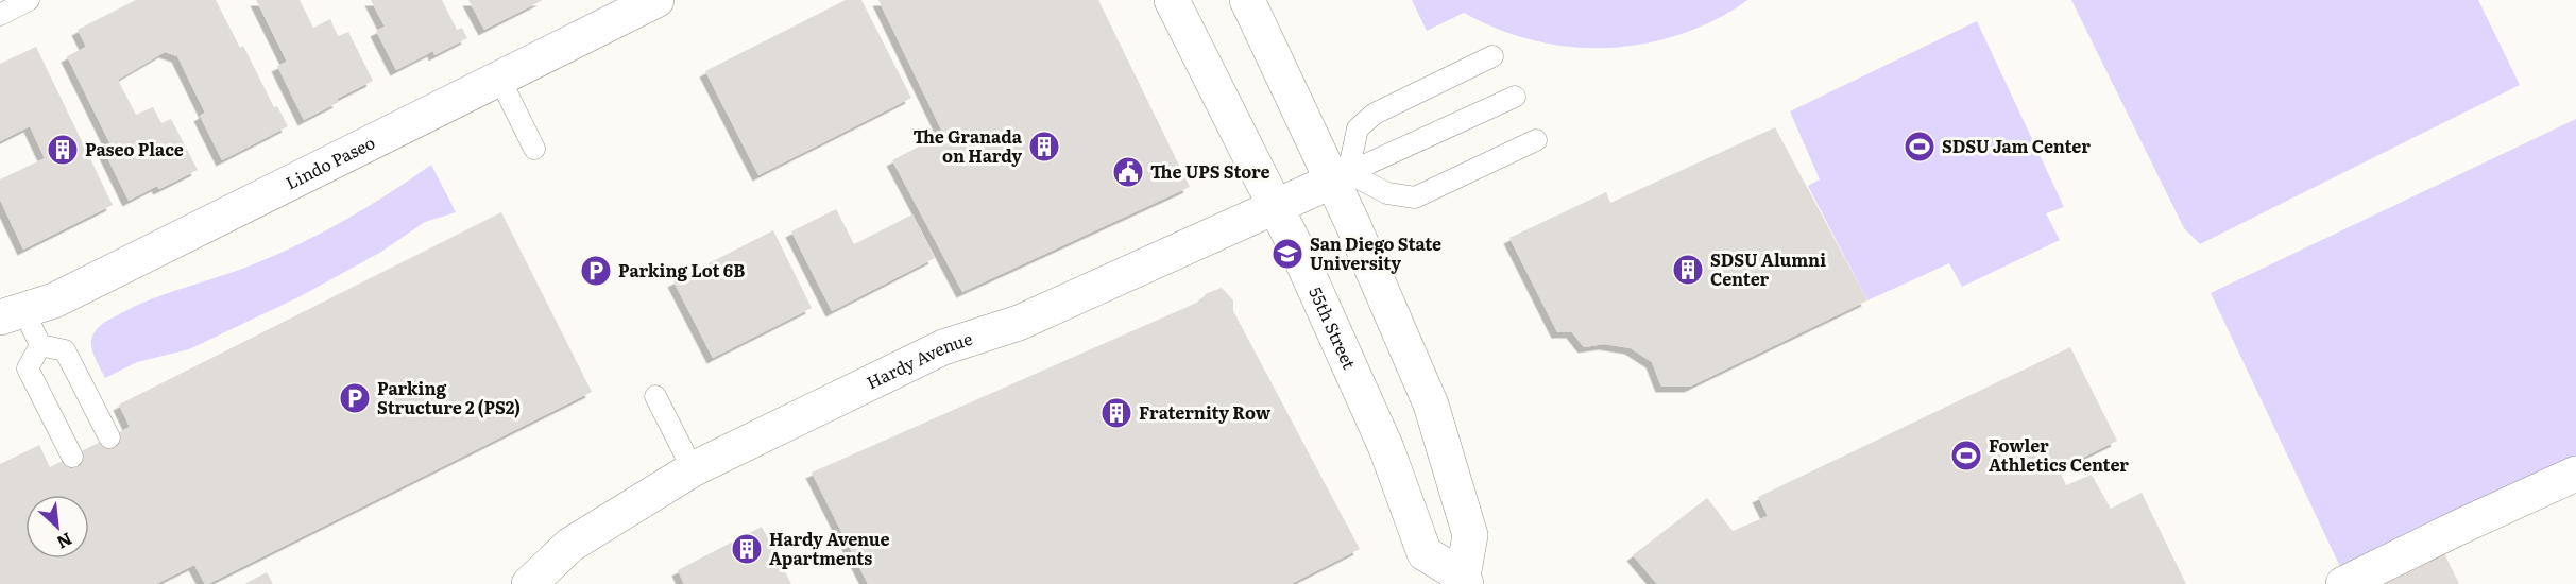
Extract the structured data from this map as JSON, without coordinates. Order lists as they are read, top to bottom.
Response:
{
  "streets": {
    "street": ["Lindo Paseo", "55th Street", "Hardy Avenue"]
  },
  "crossings": [
    ["55th Street", "Hardy Avenue"]
  ],
  "places": {
    "building": [
      "The Granada on Hardy",
      "Paseo Place",
      "SDSU Alumni Center",
      "Fraternity Row",
      "Hardy Avenue Apartments"
    ],
    "sports": ["SDSU Jam Center", "Fowler Athletics Center"],
    "public building": ["The UPS Store"],
    "school or university": ["San Diego State University"],
    "parking": ["Parking Lot 6B", "Parking Structure 2 (PS2)"]
  },
  "north": "bottom right"
}
